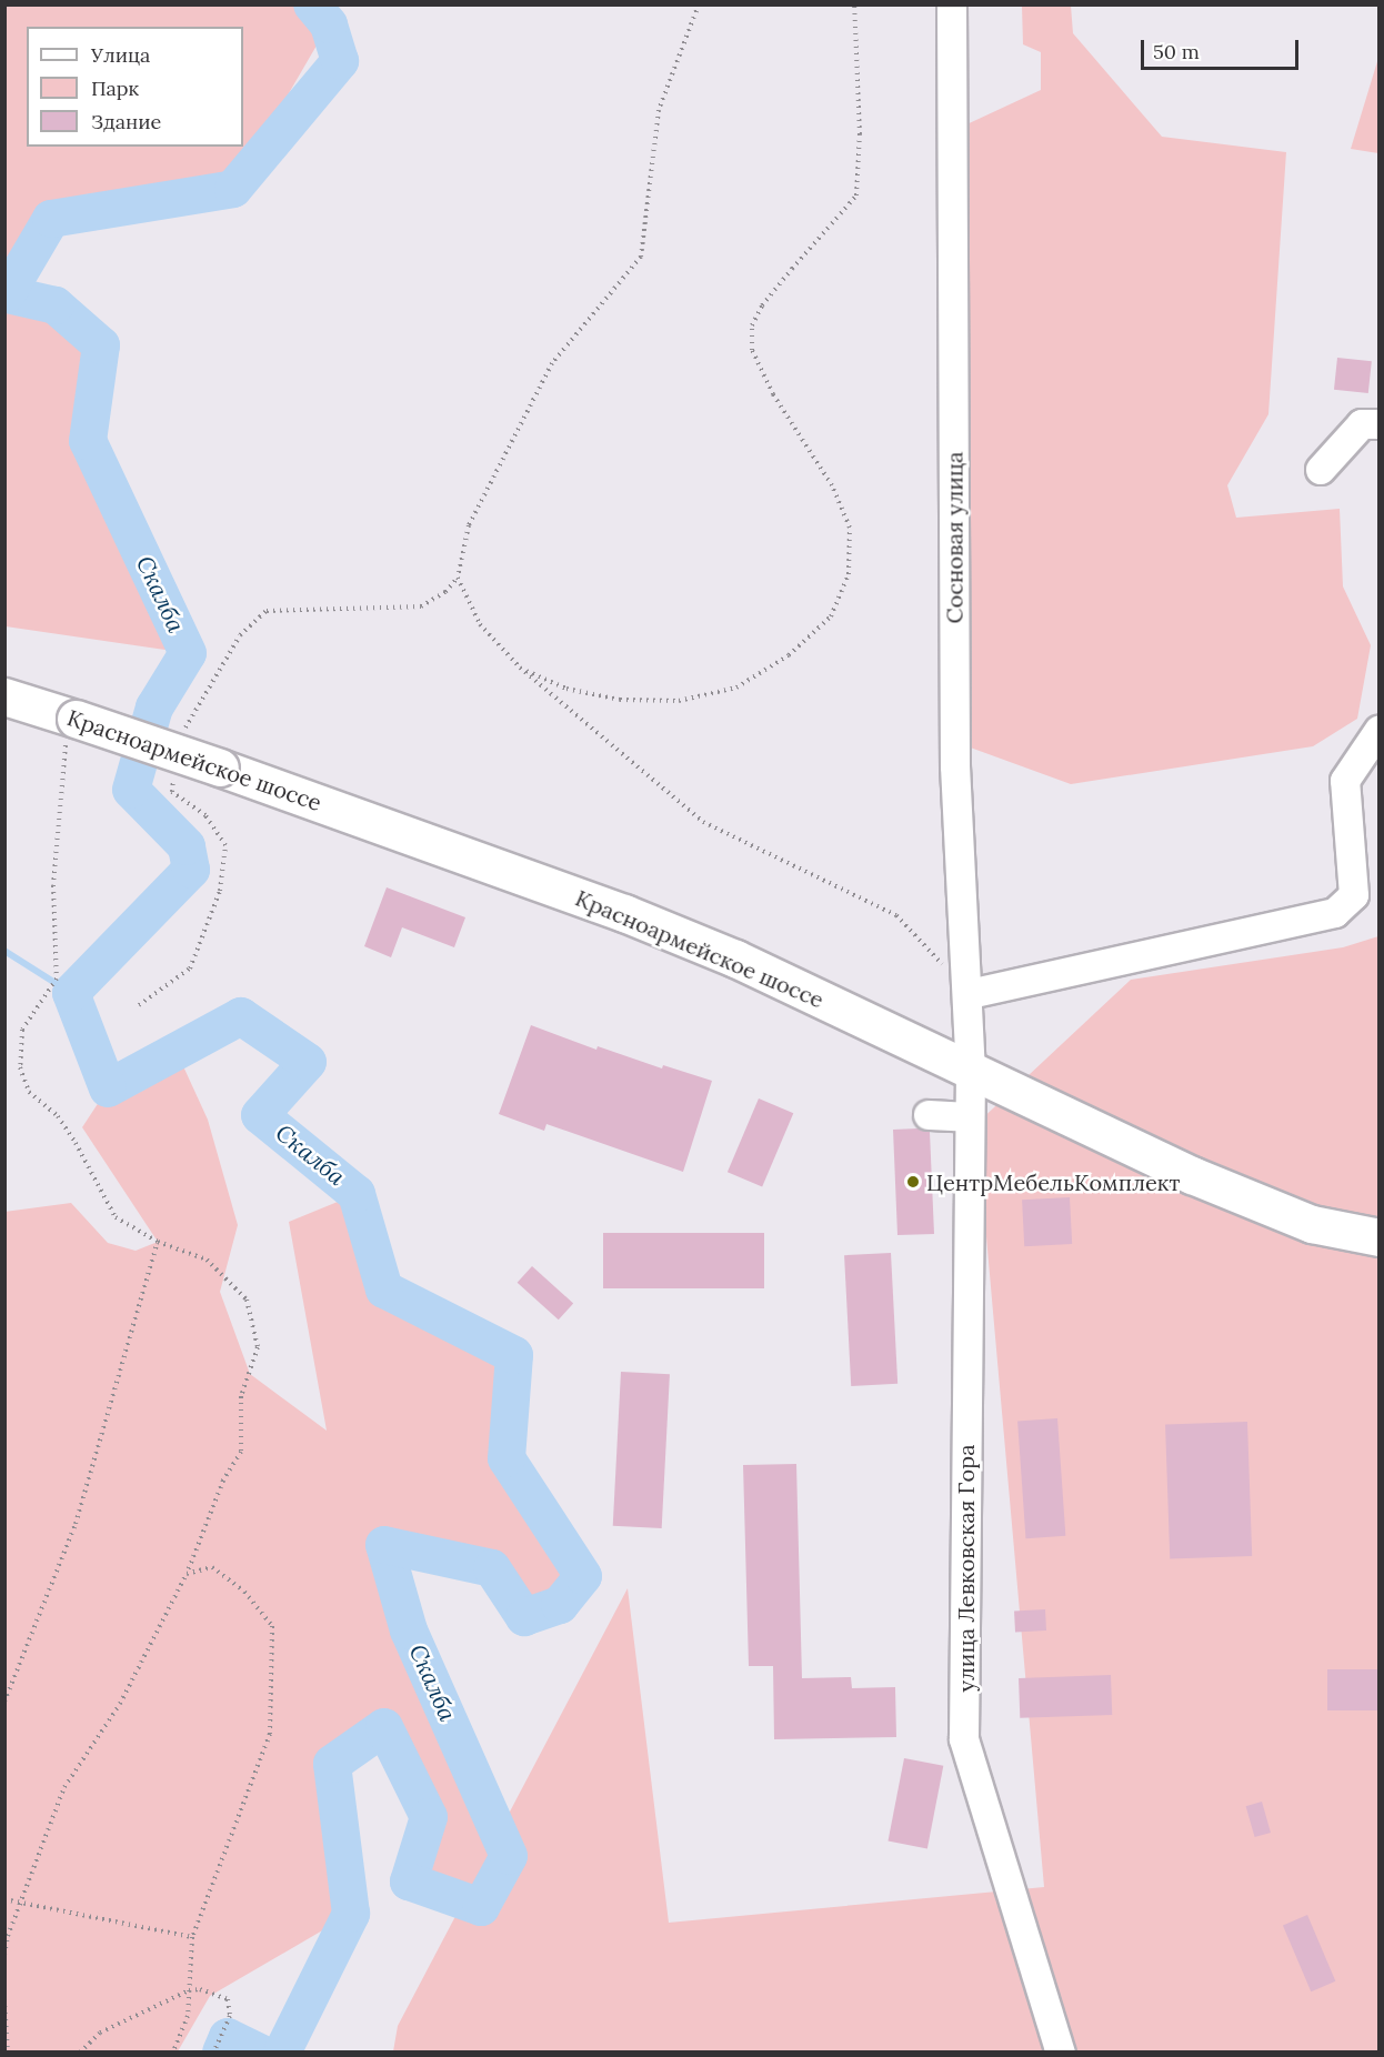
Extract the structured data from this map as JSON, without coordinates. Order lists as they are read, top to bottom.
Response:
{
  "streets": {
    "main road": ["Красноармейское шоссе"],
    "street": ["Сосновая улица", "улица Левковская Гора"]
  },
  "crossings": [
    ["Сосновая улица", "Красноармейское шоссе"],
    ["Сосновая улица", "улица Левковская Гора"],
    ["Красноармейское шоссе", "улица Левковская Гора"]
  ],
  "water": ["Скалба"],
  "places": ["ЦентрМебельКомплект"],
  "legend": ["Улица", "Парк", "Здание"],
  "scale_bar": "50 m"
}
